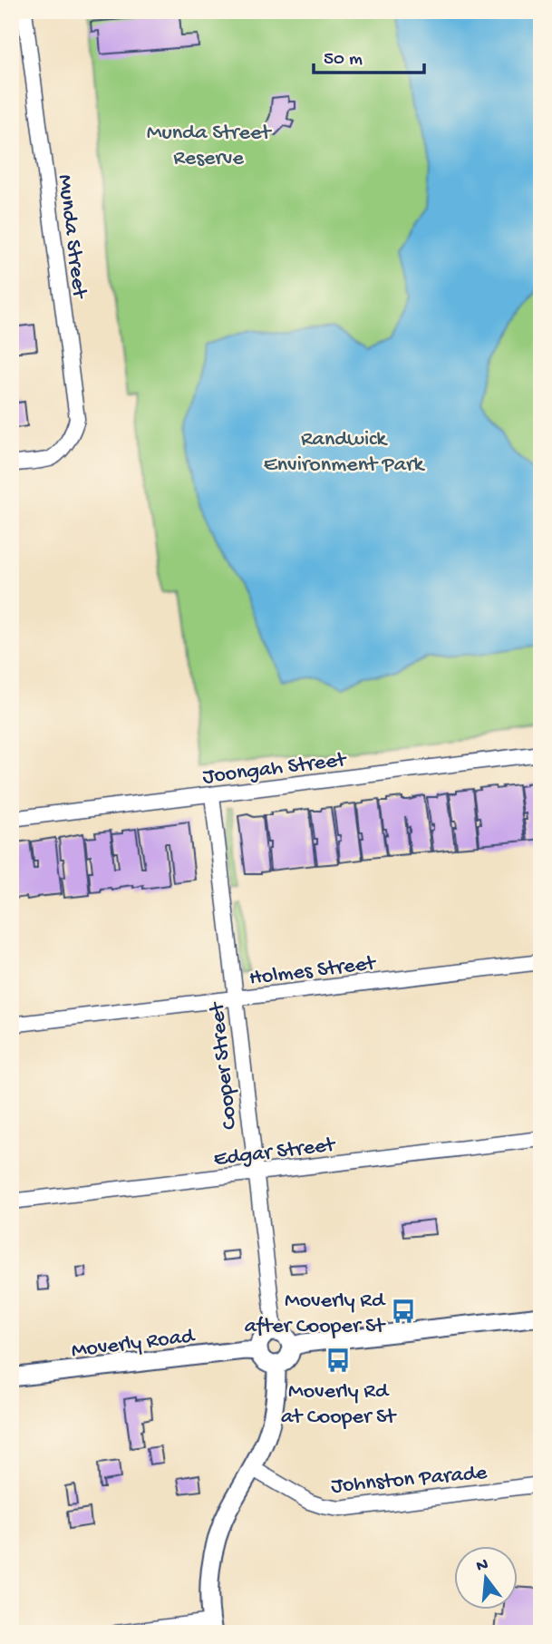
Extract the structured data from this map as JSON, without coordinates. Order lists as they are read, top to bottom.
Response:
{
  "streets": {
    "street": [
      "Munda Street",
      "Joongah Street",
      "Holmes Street",
      "Cooper Street",
      "Edgar Street",
      "Moverly Road",
      "Johnston Parade"
    ]
  },
  "crossings": [
    ["Joongah Street", "Cooper Street"],
    ["Holmes Street", "Cooper Street"],
    ["Cooper Street", "Edgar Street"],
    ["Cooper Street", "Moverly Road"]
  ],
  "parks": ["Munda Street Reserve", "Randwick Environment Park"],
  "places": {
    "bus stop": ["Moverly Rd after Cooper St", "Moverly Rd at Cooper St"]
  },
  "scale_bar": "50 m",
  "north": "top"
}
